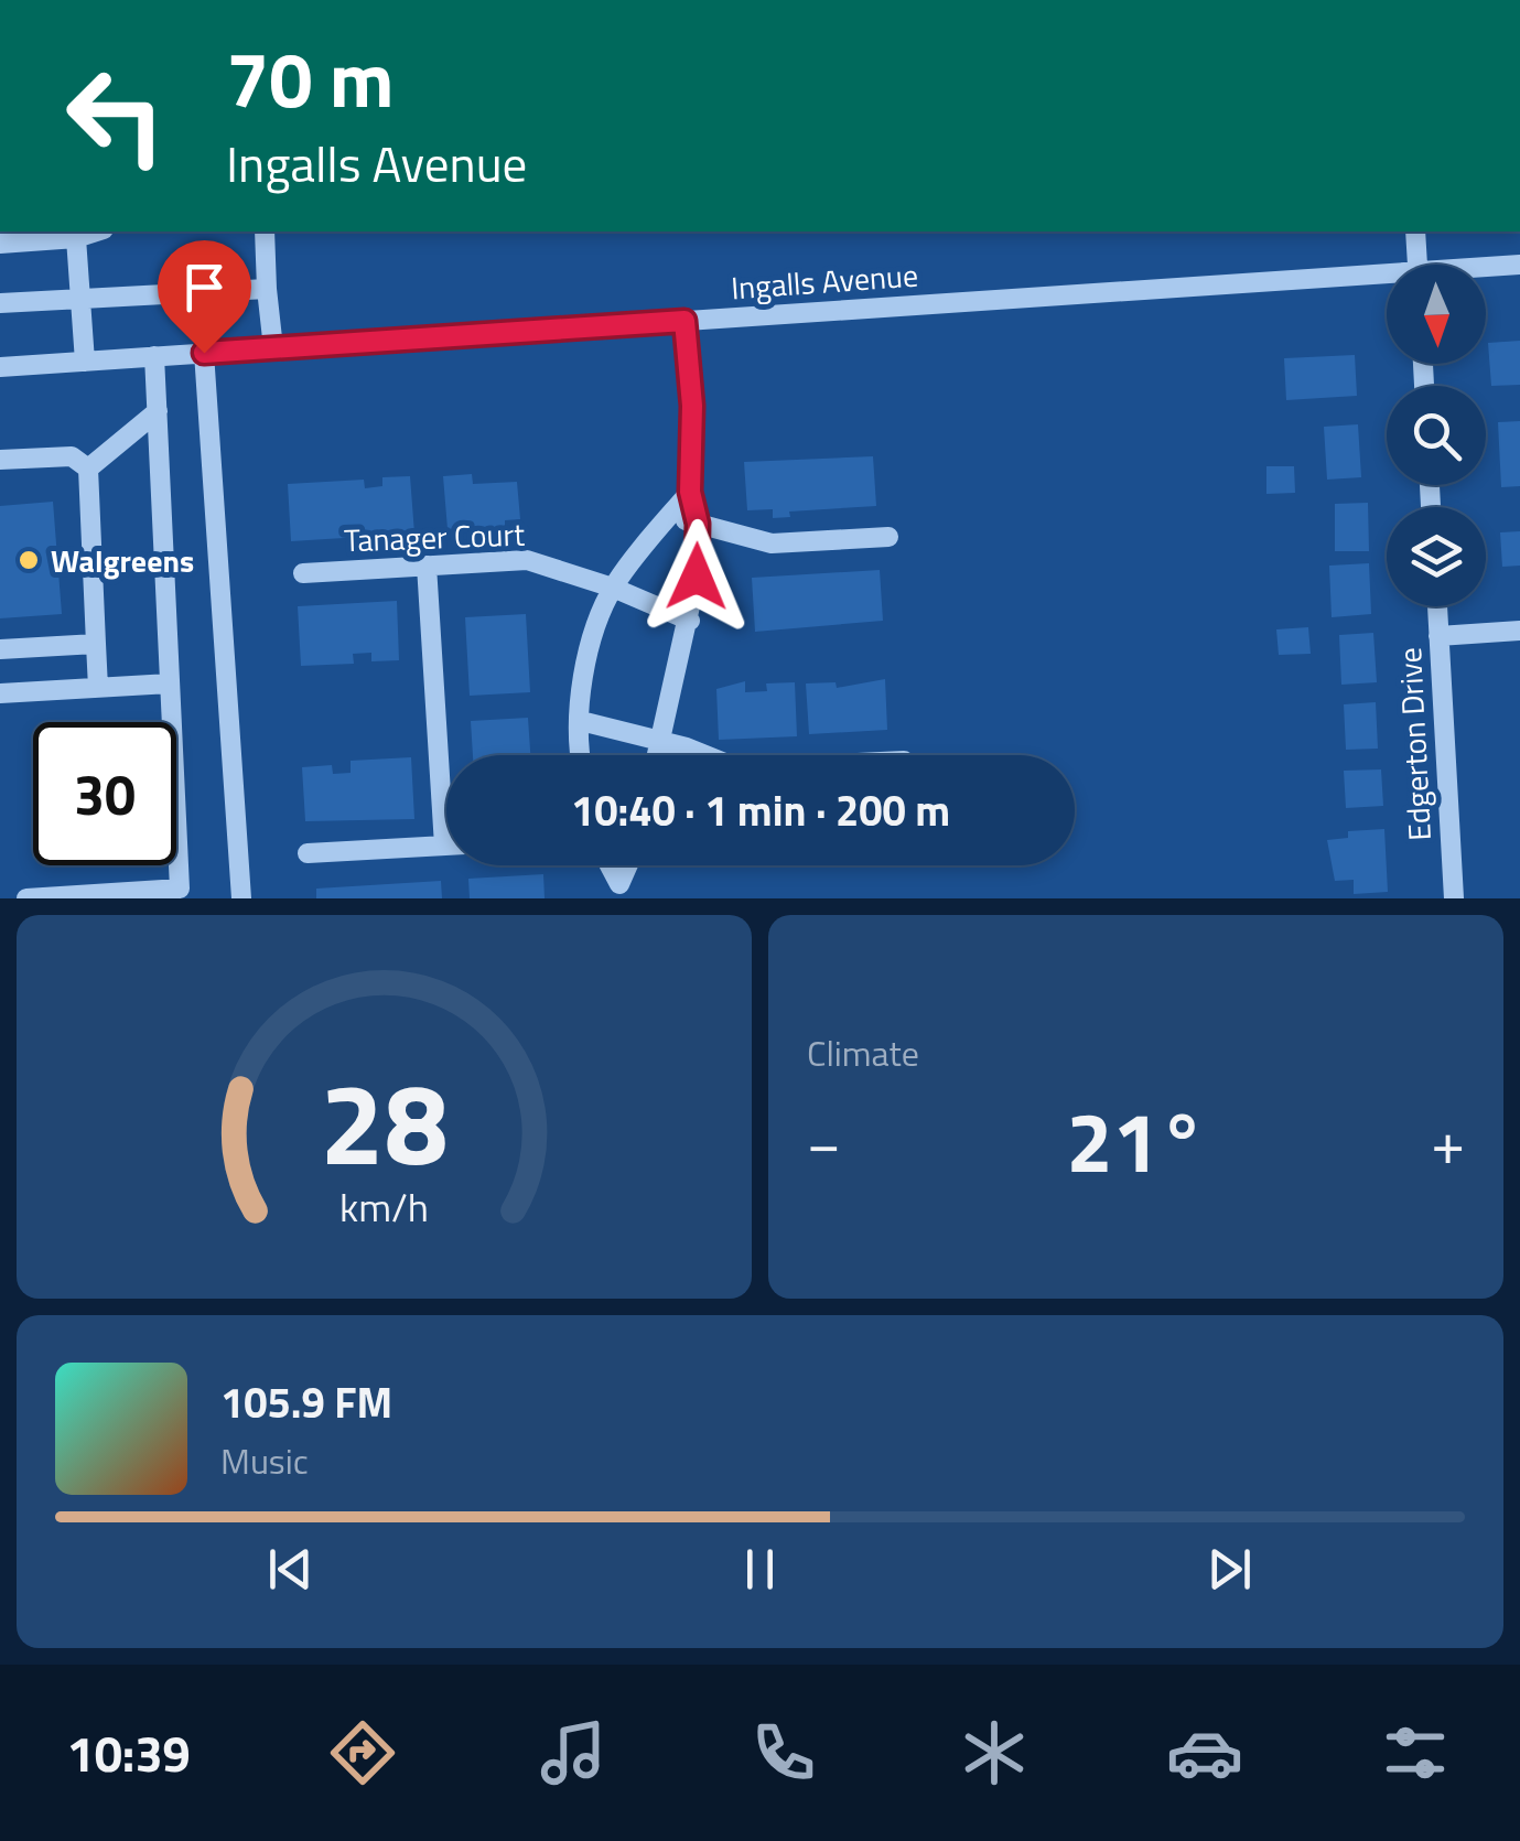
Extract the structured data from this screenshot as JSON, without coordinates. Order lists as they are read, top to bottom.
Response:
{
  "streets": {
    "street": ["Ingalls Avenue", "Tanager Court", "Edgerton Drive"]
  },
  "places": ["Walgreens"],
  "north": "bottom",
  "page": {
    "turn": ["70 m", "Ingalls Avenue"],
    "limit": "30",
    "trip": "10:40 · 1 min · 200 m",
    "tile": "Climate",
    "heat": ["−", "21°", "+"],
    "song": ["105.9 FM", "Music"],
    "tabs": "10:39",
    "gauge": ["28", "km/h"]
  }
}
